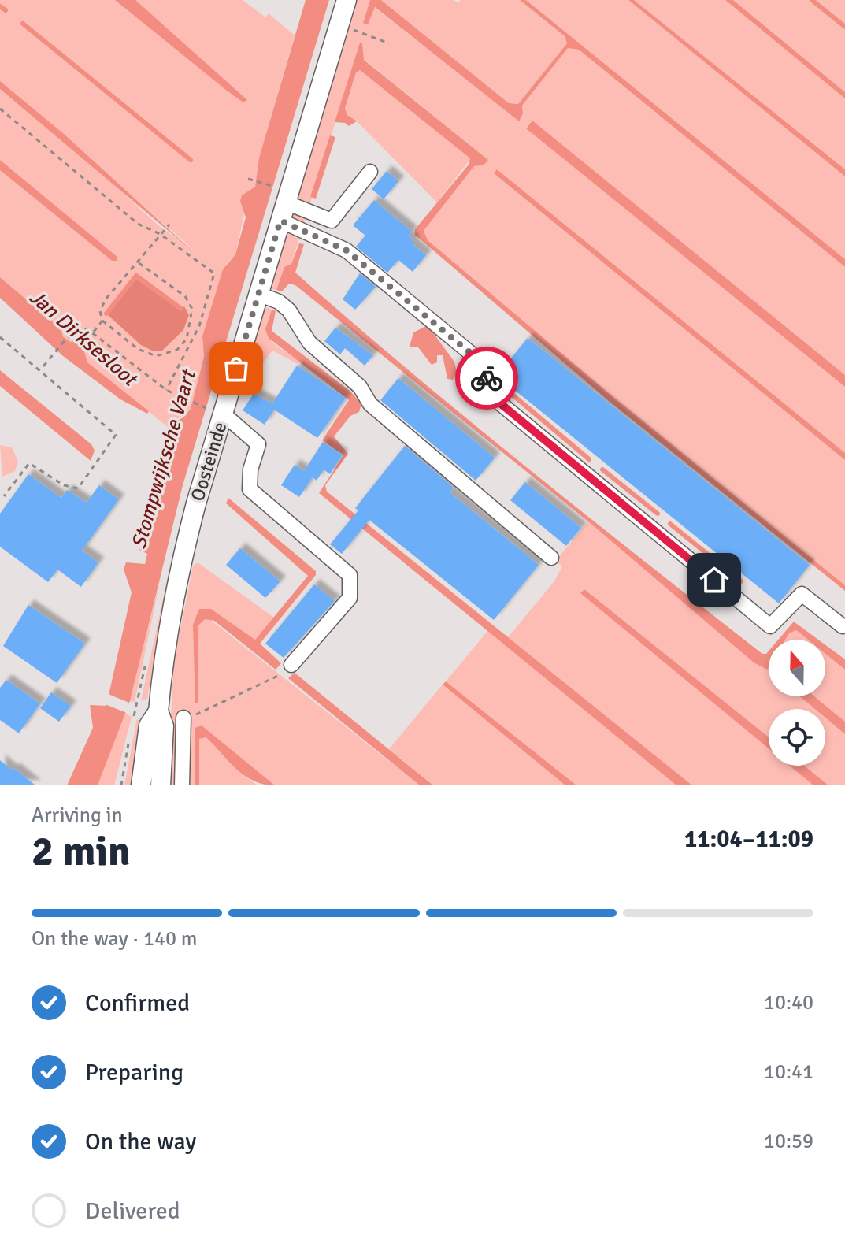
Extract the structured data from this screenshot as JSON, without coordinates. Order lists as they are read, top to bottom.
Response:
{
  "streets": {
    "main road": ["Oosteinde"]
  },
  "water": ["Jan Dirksesloot", "Stompwijksche Vaart"],
  "north": "top",
  "page": {
    "heading": ["2 min", "Arriving in", "11:04–11:09"],
    "bar": "On the way · 140 m",
    "list": [
      ["Confirmed", "10:40"],
      ["Preparing", "10:41"],
      ["On the way", "10:59"],
      "Delivered"
    ]
  }
}
